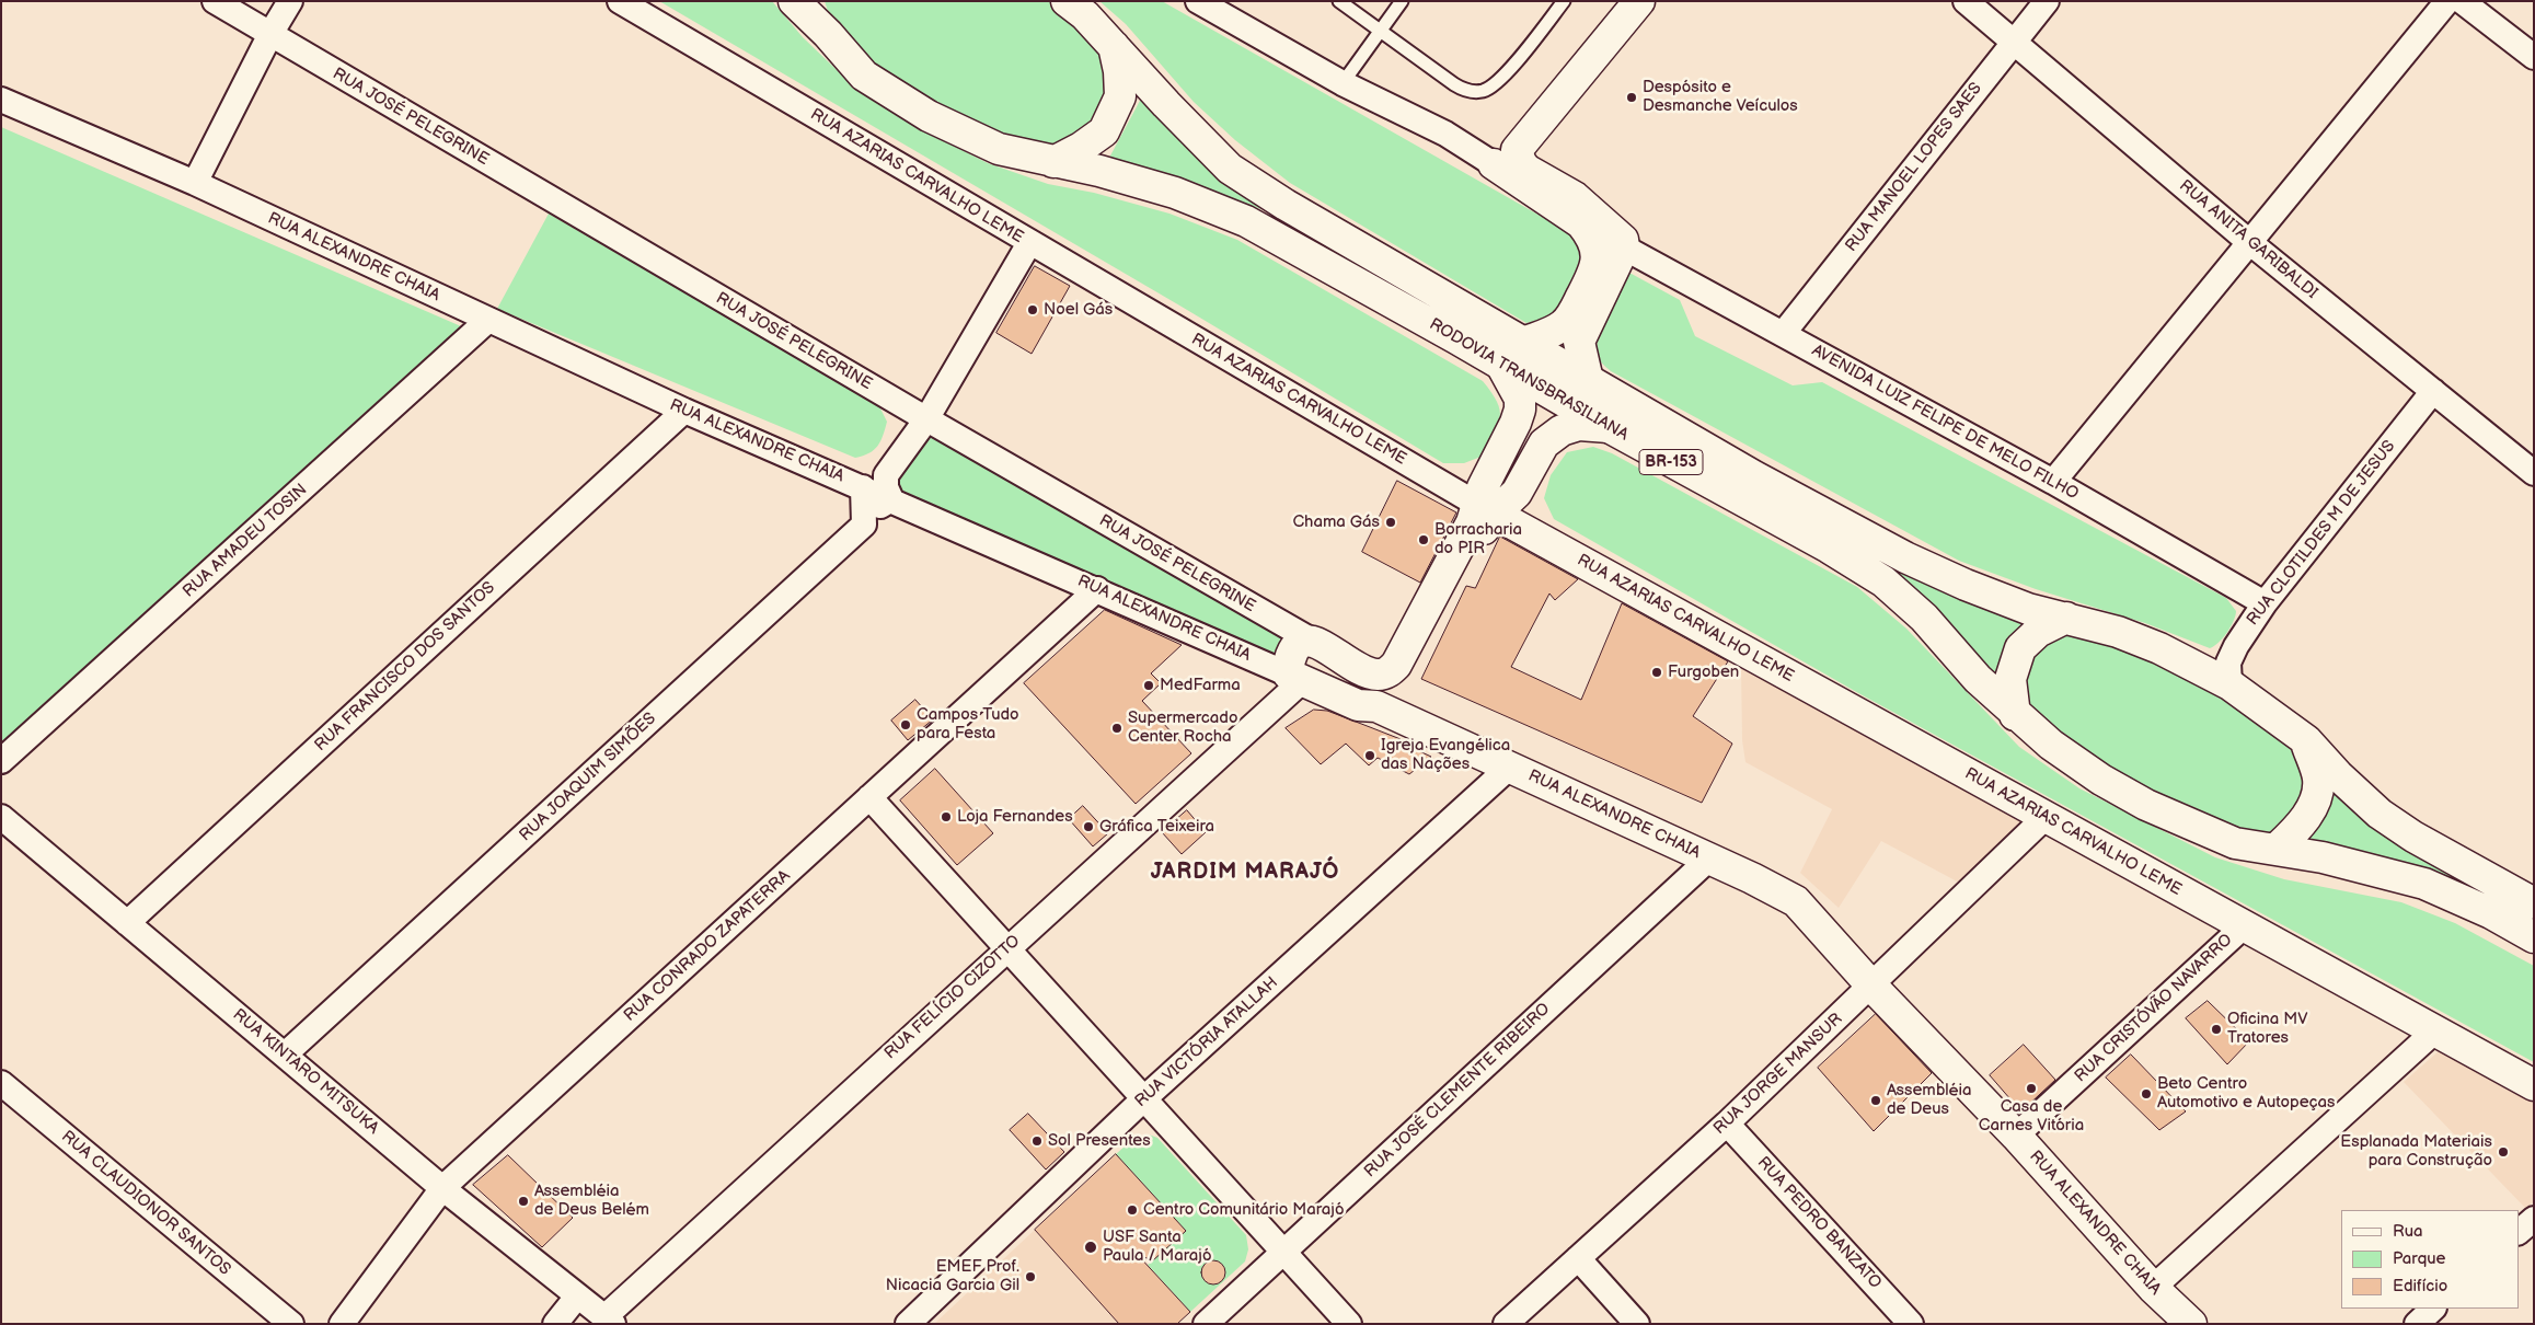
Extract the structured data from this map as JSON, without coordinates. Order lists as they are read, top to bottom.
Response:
{
  "streets": {
    "main road": [
      "RUA JOSÉ PELEGRINE",
      "RUA AZARIAS CARVALHO LEME",
      "RUA ALEXANDRE CHAIA",
      "RODOVIA TRANSBRASILIANA",
      "BR-153"
    ],
    "street": [
      "RUA MANOEL LOPES SAES",
      "RUA ANITA GARIBALDI",
      "AVENIDA LUIZ FELIPE DE MELO FILHO",
      "RUA CLOTILDES M DE JESUS",
      "RUA AMADEU TOSIN",
      "RUA FRANCISCO DOS SANTOS",
      "RUA JOAQUIM SIMÕES",
      "RUA CONRADO ZAPATERRA",
      "RUA FELÍCIO CIZOTTO",
      "RUA CRISTÓVÃO NAVARRO",
      "RUA VICTÓRIA ATALLAH",
      "RUA KINTARO MITSUKA",
      "RUA JORGE MANSUR",
      "RUA JOSÉ CLEMENTE RIBEIRO",
      "RUA CLAUDIONOR SANTOS",
      "RUA PEDRO BANZATO"
    ]
  },
  "crossings": [
    ["RUA JOSÉ PELEGRINE", "RUA AZARIAS CARVALHO LEME"],
    ["RUA MANOEL LOPES SAES", "RUA ANITA GARIBALDI"],
    ["RUA MANOEL LOPES SAES", "AVENIDA LUIZ FELIPE DE MELO FILHO"],
    ["RUA AZARIAS CARVALHO LEME", "RUA CRISTÓVÃO NAVARRO"],
    ["RUA AZARIAS CARVALHO LEME", "RUA JORGE MANSUR"],
    ["RUA ANITA GARIBALDI", "RUA CLOTILDES M DE JESUS"],
    ["RUA ALEXANDRE CHAIA", "RUA AMADEU TOSIN"],
    ["RUA ALEXANDRE CHAIA", "RUA FRANCISCO DOS SANTOS"],
    ["RUA ALEXANDRE CHAIA", "RUA JOAQUIM SIMÕES"],
    ["RUA ALEXANDRE CHAIA", "RUA CONRADO ZAPATERRA"],
    ["RUA ALEXANDRE CHAIA", "RUA FELÍCIO CIZOTTO"],
    ["RUA ALEXANDRE CHAIA", "RUA CRISTÓVÃO NAVARRO"],
    ["RUA ALEXANDRE CHAIA", "RUA VICTÓRIA ATALLAH"],
    ["RUA ALEXANDRE CHAIA", "RUA JORGE MANSUR"],
    ["RUA ALEXANDRE CHAIA", "RUA JOSÉ CLEMENTE RIBEIRO"],
    ["RODOVIA TRANSBRASILIANA", "RUA CLOTILDES M DE JESUS"],
    ["AVENIDA LUIZ FELIPE DE MELO FILHO", "RUA CLOTILDES M DE JESUS"],
    ["RUA FRANCISCO DOS SANTOS", "RUA KINTARO MITSUKA"],
    ["RUA JOAQUIM SIMÕES", "RUA KINTARO MITSUKA"],
    ["RUA CONRADO ZAPATERRA", "RUA KINTARO MITSUKA"],
    ["RUA FELÍCIO CIZOTTO", "RUA KINTARO MITSUKA"],
    ["RUA JORGE MANSUR", "RUA PEDRO BANZATO"]
  ],
  "districts": ["JARDIM MARAJÓ"],
  "places": [
    "Despósito e Desmanche Veículos",
    "Noel Gás",
    "Chama Gás",
    "Borracharia do PIR",
    "Furgoben",
    "MedFarma",
    "Campos Tudo para Festa",
    "Supermercado Center Rocha",
    "Igreja Evangélica das Nações",
    "Loja Fernandes",
    "Gráfica Teixeira",
    "Oficina MV Tratores",
    "Casa de Carnes Vitória",
    "Beto Centro Automotivo e Autopeças",
    "Assembléia de Deus",
    "Sol Presentes",
    "Esplanada Materiais para Construção",
    "Assembléia de Deus Belém",
    "Centro Comunitário Marajó",
    "USF Santa Paula / Marajó",
    "EMEF Prof. Nicacia Garcia Gil"
  ],
  "legend": ["Rua", "Parque", "Edifício"]
}
